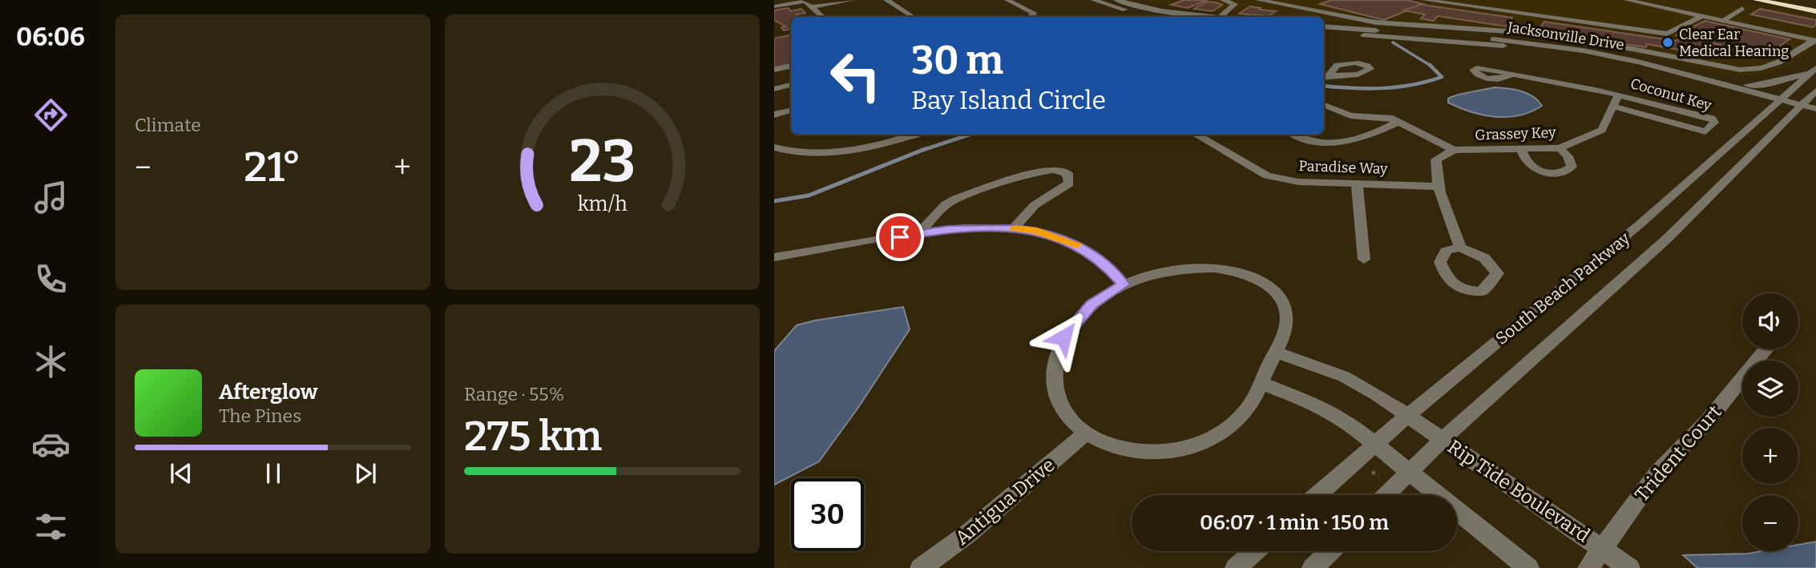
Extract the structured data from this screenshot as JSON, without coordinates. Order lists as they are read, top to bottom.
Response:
{
  "streets": {
    "street": [
      "Jacksonville Drive",
      "Coconut Key",
      "Grassey Key",
      "Paradise Way",
      "South Beach Parkway",
      "Trident Court",
      "Rip Tide Boulevard",
      "Antigua Drive"
    ]
  },
  "crossings": [
    ["Jacksonville Drive", "South Beach Parkway"],
    ["Coconut Key", "Grassey Key"],
    ["South Beach Parkway", "Rip Tide Boulevard"],
    ["Trident Court", "Rip Tide Boulevard"]
  ],
  "places": ["Clear Ear Medical Hearing"],
  "page": {
    "tabs": "06:06",
    "tile": [
      "Climate",
      ["Range · 55%", "275 km"]
    ],
    "turn": ["30 m", "Bay Island Circle"],
    "heat": ["−", "21°", "+"],
    "map_buttons": ["+", "−"],
    "song": ["Afterglow", "The Pines"],
    "limit": "30",
    "trip": "06:07 · 1 min · 150 m",
    "gauge": ["23", "km/h"]
  }
}
